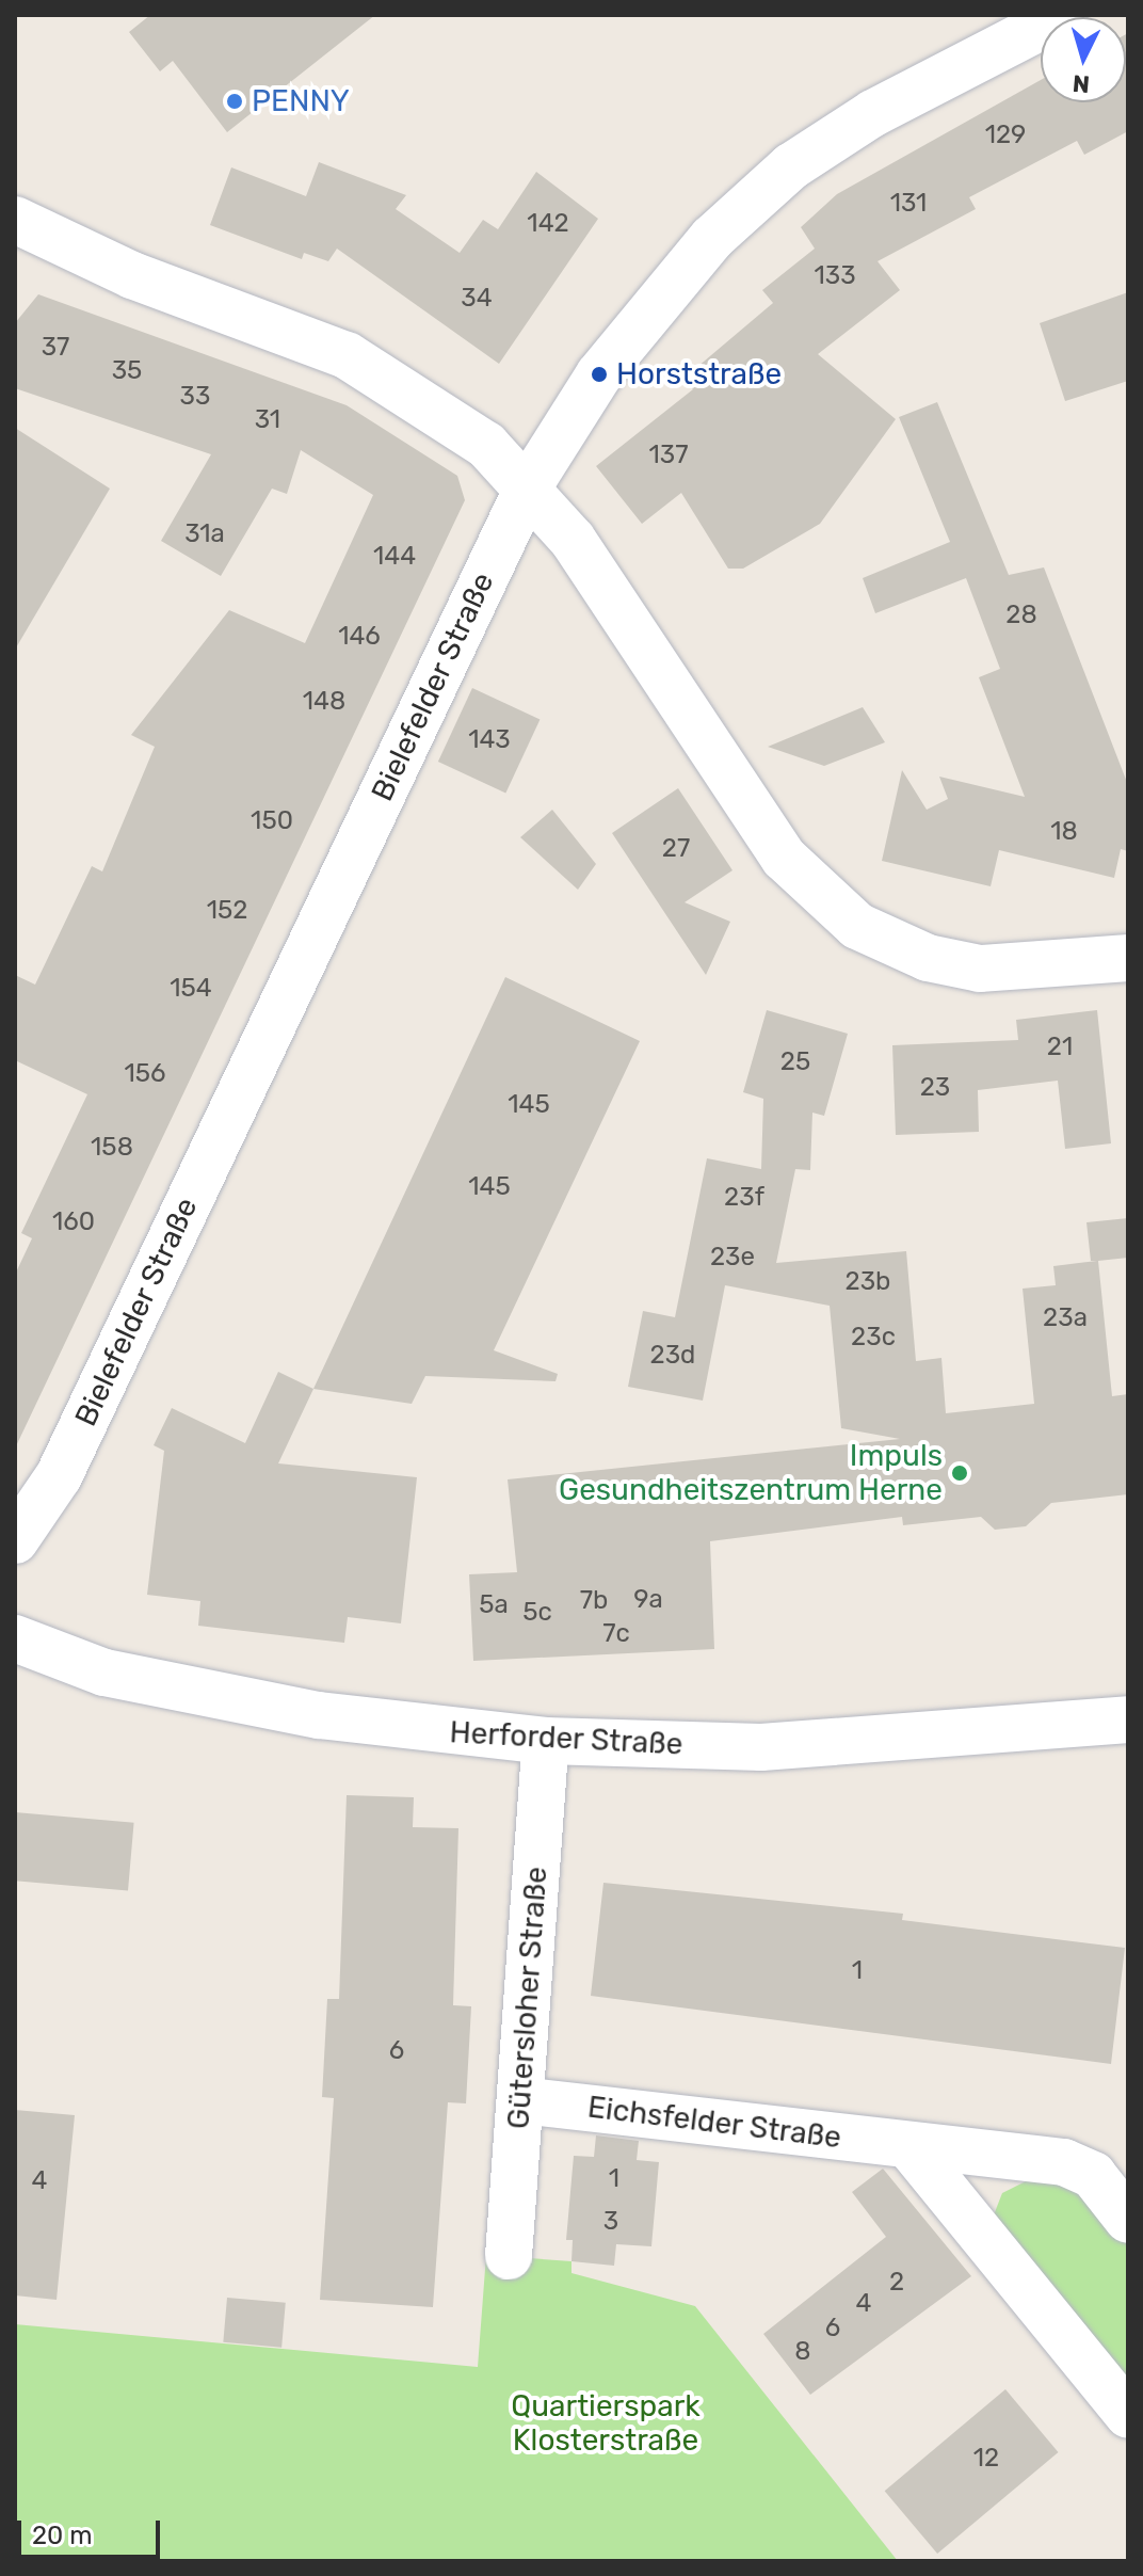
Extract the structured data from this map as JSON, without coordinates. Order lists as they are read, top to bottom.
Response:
{
  "streets": {
    "street": [
      "Bielefelder Straße",
      "Herforder Straße",
      "Gütersloher Straße",
      "Eichsfelder Straße"
    ]
  },
  "crossings": [
    ["Herforder Straße", "Gütersloher Straße"],
    ["Gütersloher Straße", "Eichsfelder Straße"]
  ],
  "parks": ["Quartierspark Klosterstraße"],
  "places": ["PENNY", "Horststraße", "Impuls Gesundheitszentrum Herne"],
  "house_numbers": [
    "129",
    "131",
    "142",
    "133",
    "34",
    "37",
    "35",
    "33",
    "31",
    "137",
    "31a",
    "144",
    "28",
    "146",
    "148",
    "143",
    "150",
    "18",
    "27",
    "152",
    "154",
    "21",
    "25",
    "156",
    "23",
    "145",
    "158",
    "145",
    "23f",
    "160",
    "23e",
    "23b",
    "23a",
    "23c",
    "23d",
    "9a",
    "7b",
    "5a",
    "5c",
    "7c",
    "1",
    "6",
    "1",
    "4",
    "3",
    "2",
    "4",
    "6",
    "8",
    "12"
  ],
  "scale_bar": "20 m",
  "north": "bottom"
}
